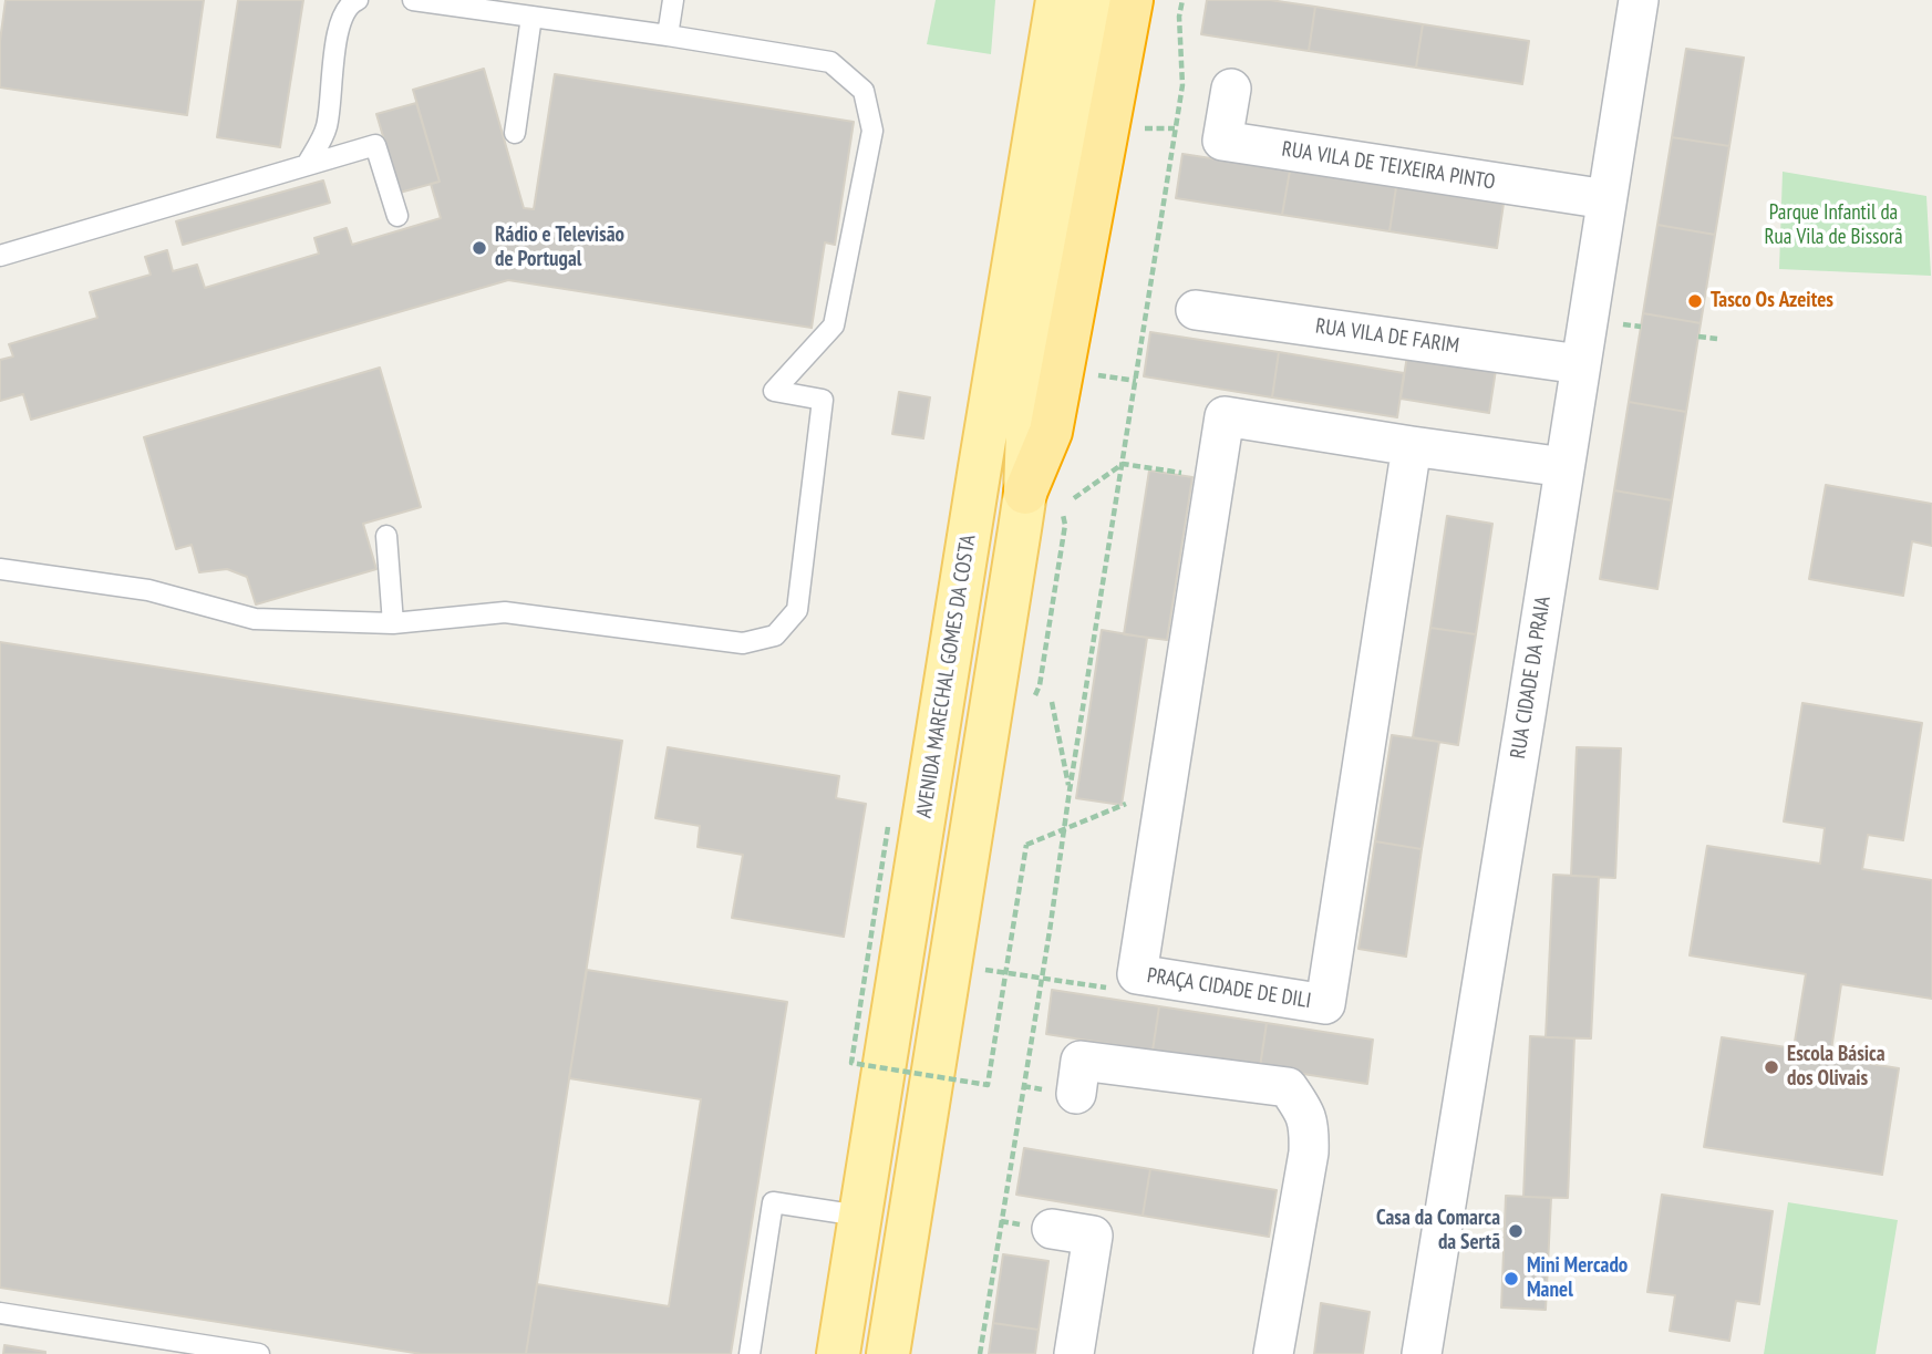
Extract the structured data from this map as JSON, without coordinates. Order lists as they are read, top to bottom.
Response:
{
  "streets": {
    "main road": ["AVENIDA MARECHAL GOMES DA COSTA"],
    "street": [
      "RUA VILA DE TEIXEIRA PINTO",
      "RUA VILA DE FARIM",
      "RUA CIDADE DA PRAIA",
      "PRAÇA CIDADE DE DILI"
    ]
  },
  "crossings": [
    ["RUA VILA DE TEIXEIRA PINTO", "RUA CIDADE DA PRAIA"],
    ["RUA VILA DE FARIM", "RUA CIDADE DA PRAIA"],
    ["RUA CIDADE DA PRAIA", "PRAÇA CIDADE DE DILI"]
  ],
  "parks": ["Parque Infantil da Rua Vila de Bissorã"],
  "places": [
    "Rádio e Televisão de Portugal",
    "Tasco Os Azeites",
    "Escola Básica dos Olivais",
    "Casa da Comarca da Sertã",
    "Mini Mercado Manel"
  ]
}
